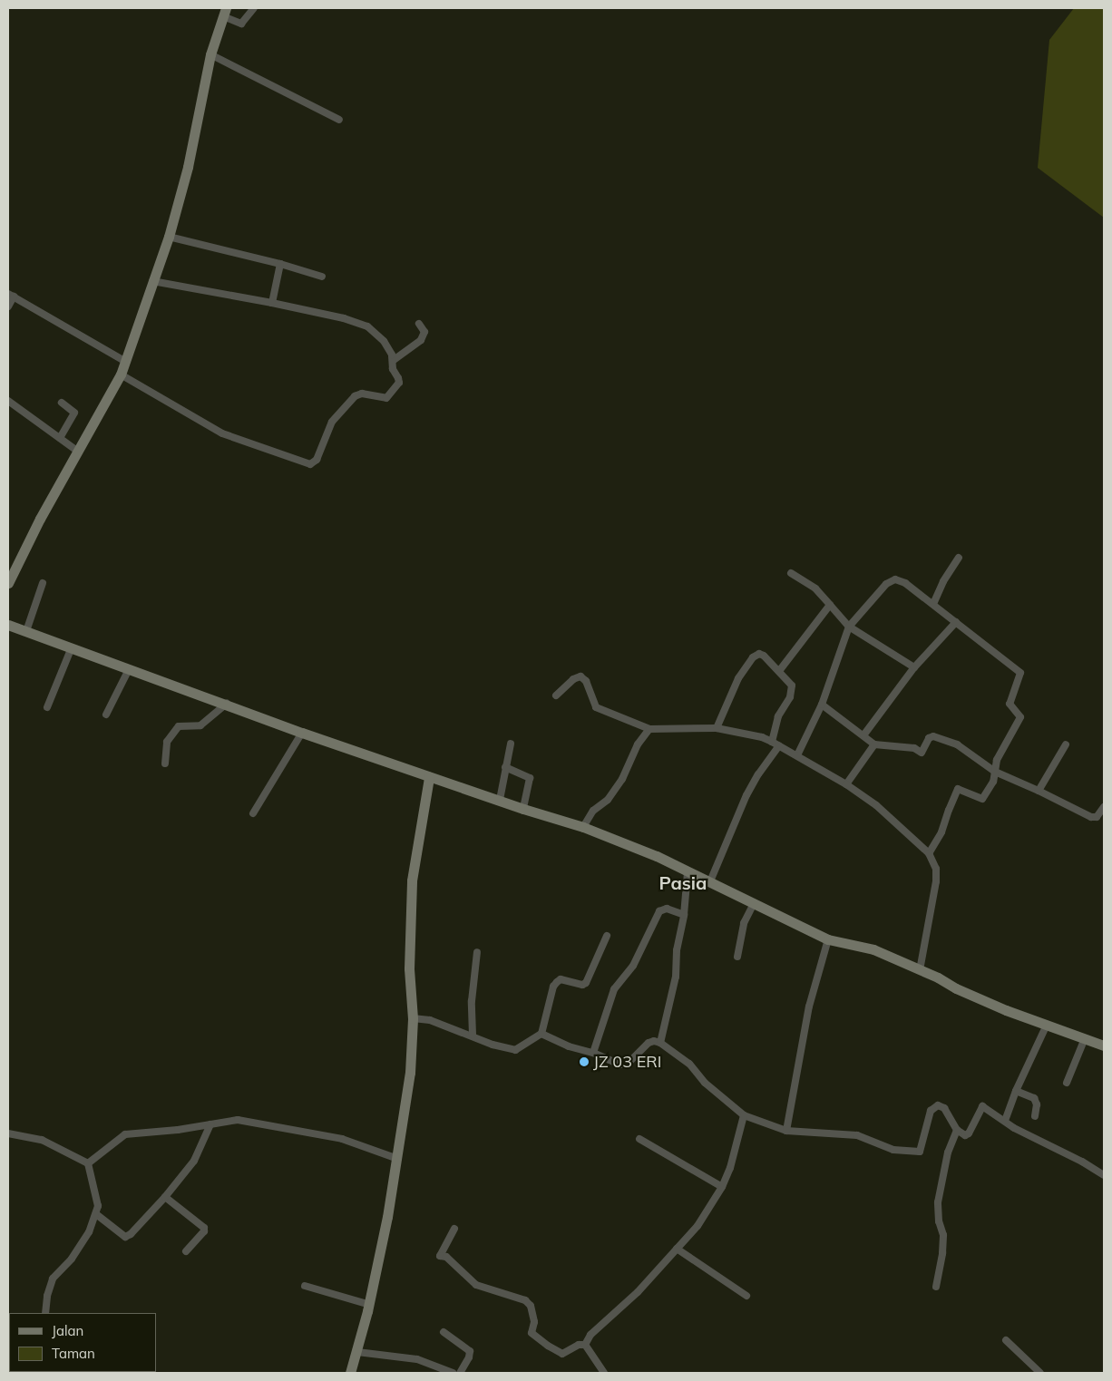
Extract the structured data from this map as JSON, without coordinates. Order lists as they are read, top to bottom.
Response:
{
  "districts": ["Pasia"],
  "places": ["JZ 03 ERI"],
  "legend": ["Jalan", "Taman"]
}
